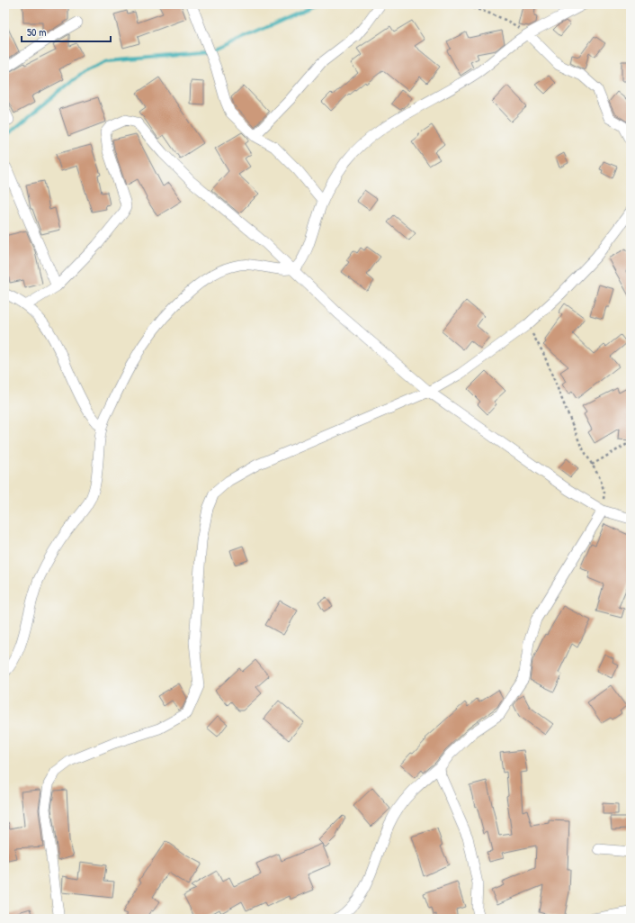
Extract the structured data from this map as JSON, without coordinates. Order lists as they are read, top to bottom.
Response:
{
  "scale_bar": "50 m"
}
